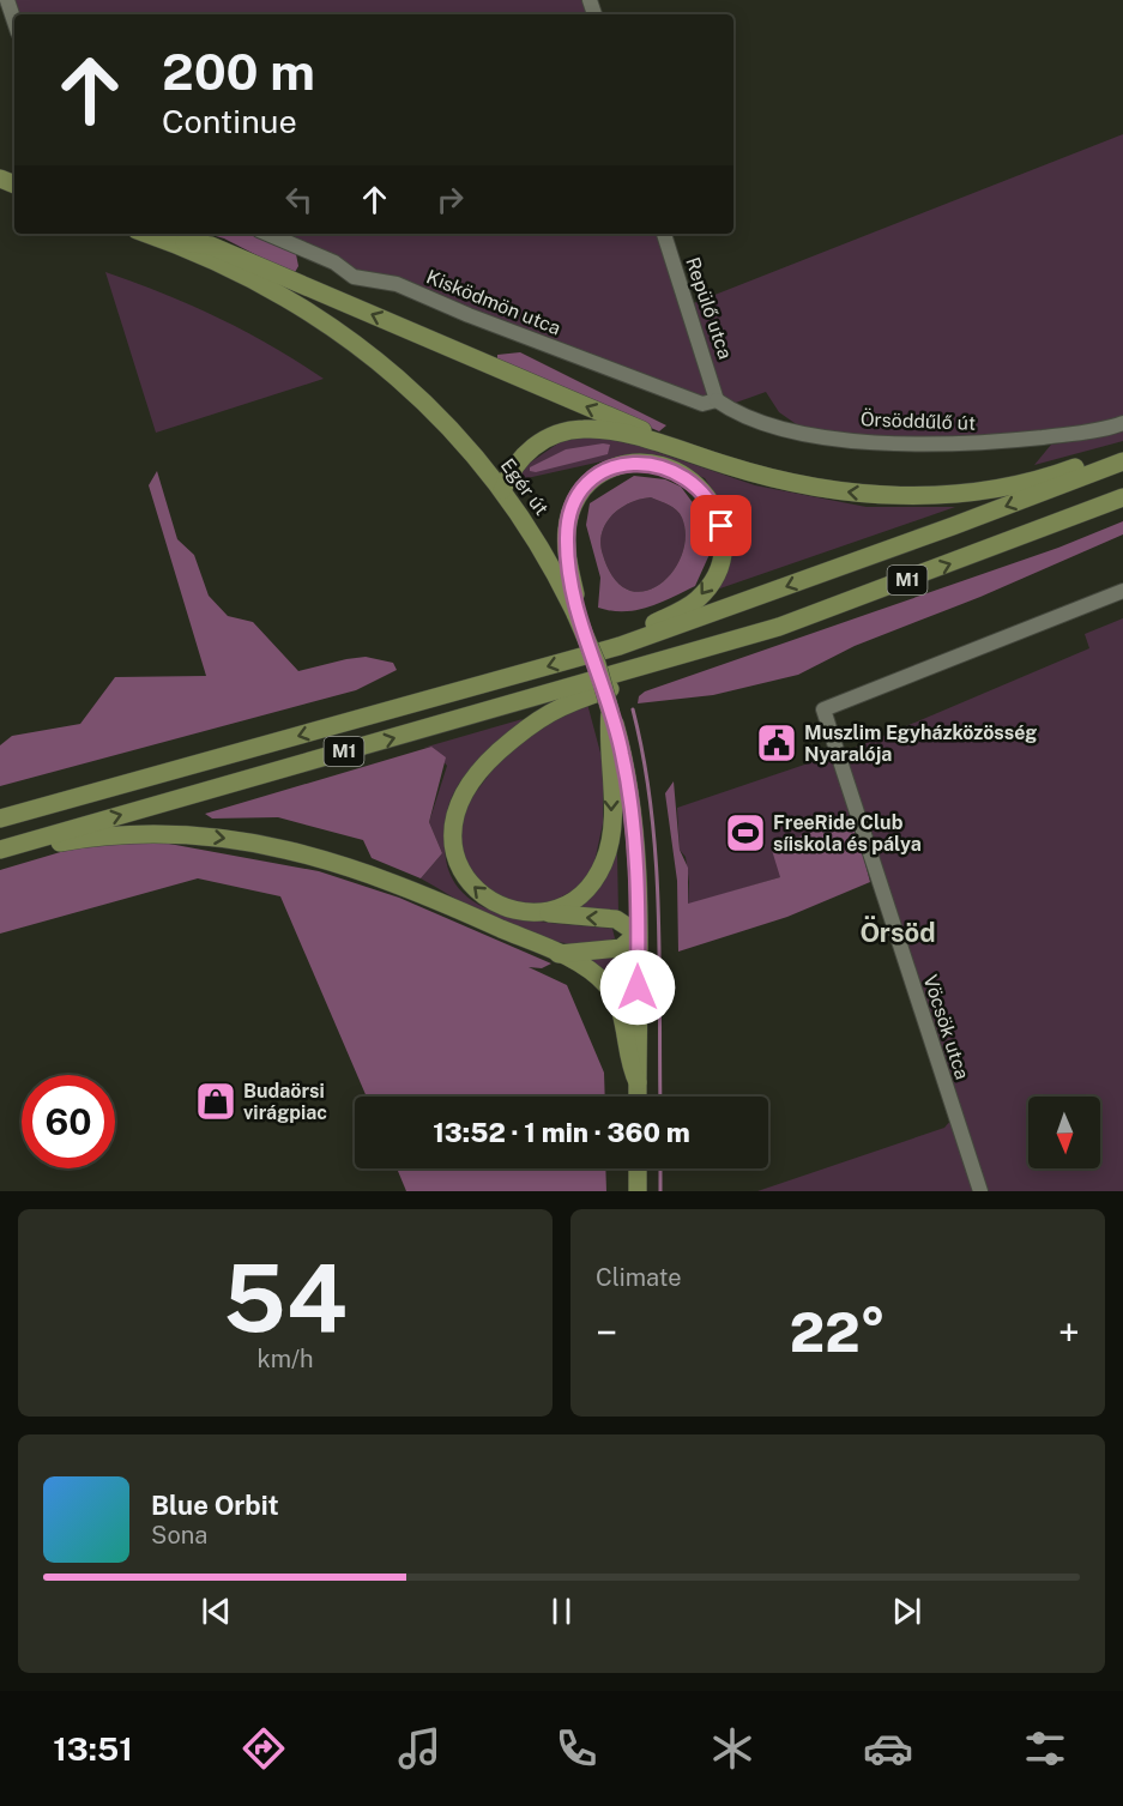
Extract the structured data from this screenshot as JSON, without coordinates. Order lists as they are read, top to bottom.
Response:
{
  "streets": {
    "main road": ["Egér út", "M1"],
    "street": [
      "Kisködmön utca",
      "Repülő utca",
      "Örsöddűlő út",
      "Vöcsök utca"
    ]
  },
  "crossings": [
    ["Kisködmön utca", "Repülő utca"],
    ["Kisködmön utca", "Örsöddűlő út"],
    ["Repülő utca", "Örsöddűlő út"]
  ],
  "districts": ["Örsöd"],
  "places": {
    "public building": ["Muszlim Egyházközösség Nyaralója"],
    "sports": ["FreeRide Club síiskola és pálya"],
    "shop": ["Budaörsi virágpiac"]
  },
  "north": "bottom",
  "page": {
    "turn": ["200 m", "Continue"],
    "limit": "60",
    "trip": "13:52 · 1 min · 360 m",
    "tile": [
      ["54", "km/h"],
      "Climate"
    ],
    "heat": ["−", "22°", "+"],
    "song": ["Blue Orbit", "Sona"],
    "tabs": "13:51"
  }
}
